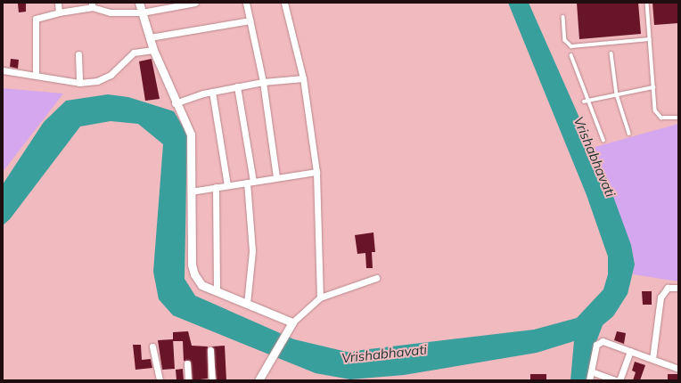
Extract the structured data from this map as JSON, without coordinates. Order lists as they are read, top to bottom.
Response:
{
  "water": ["Vrishabhavati"]
}
